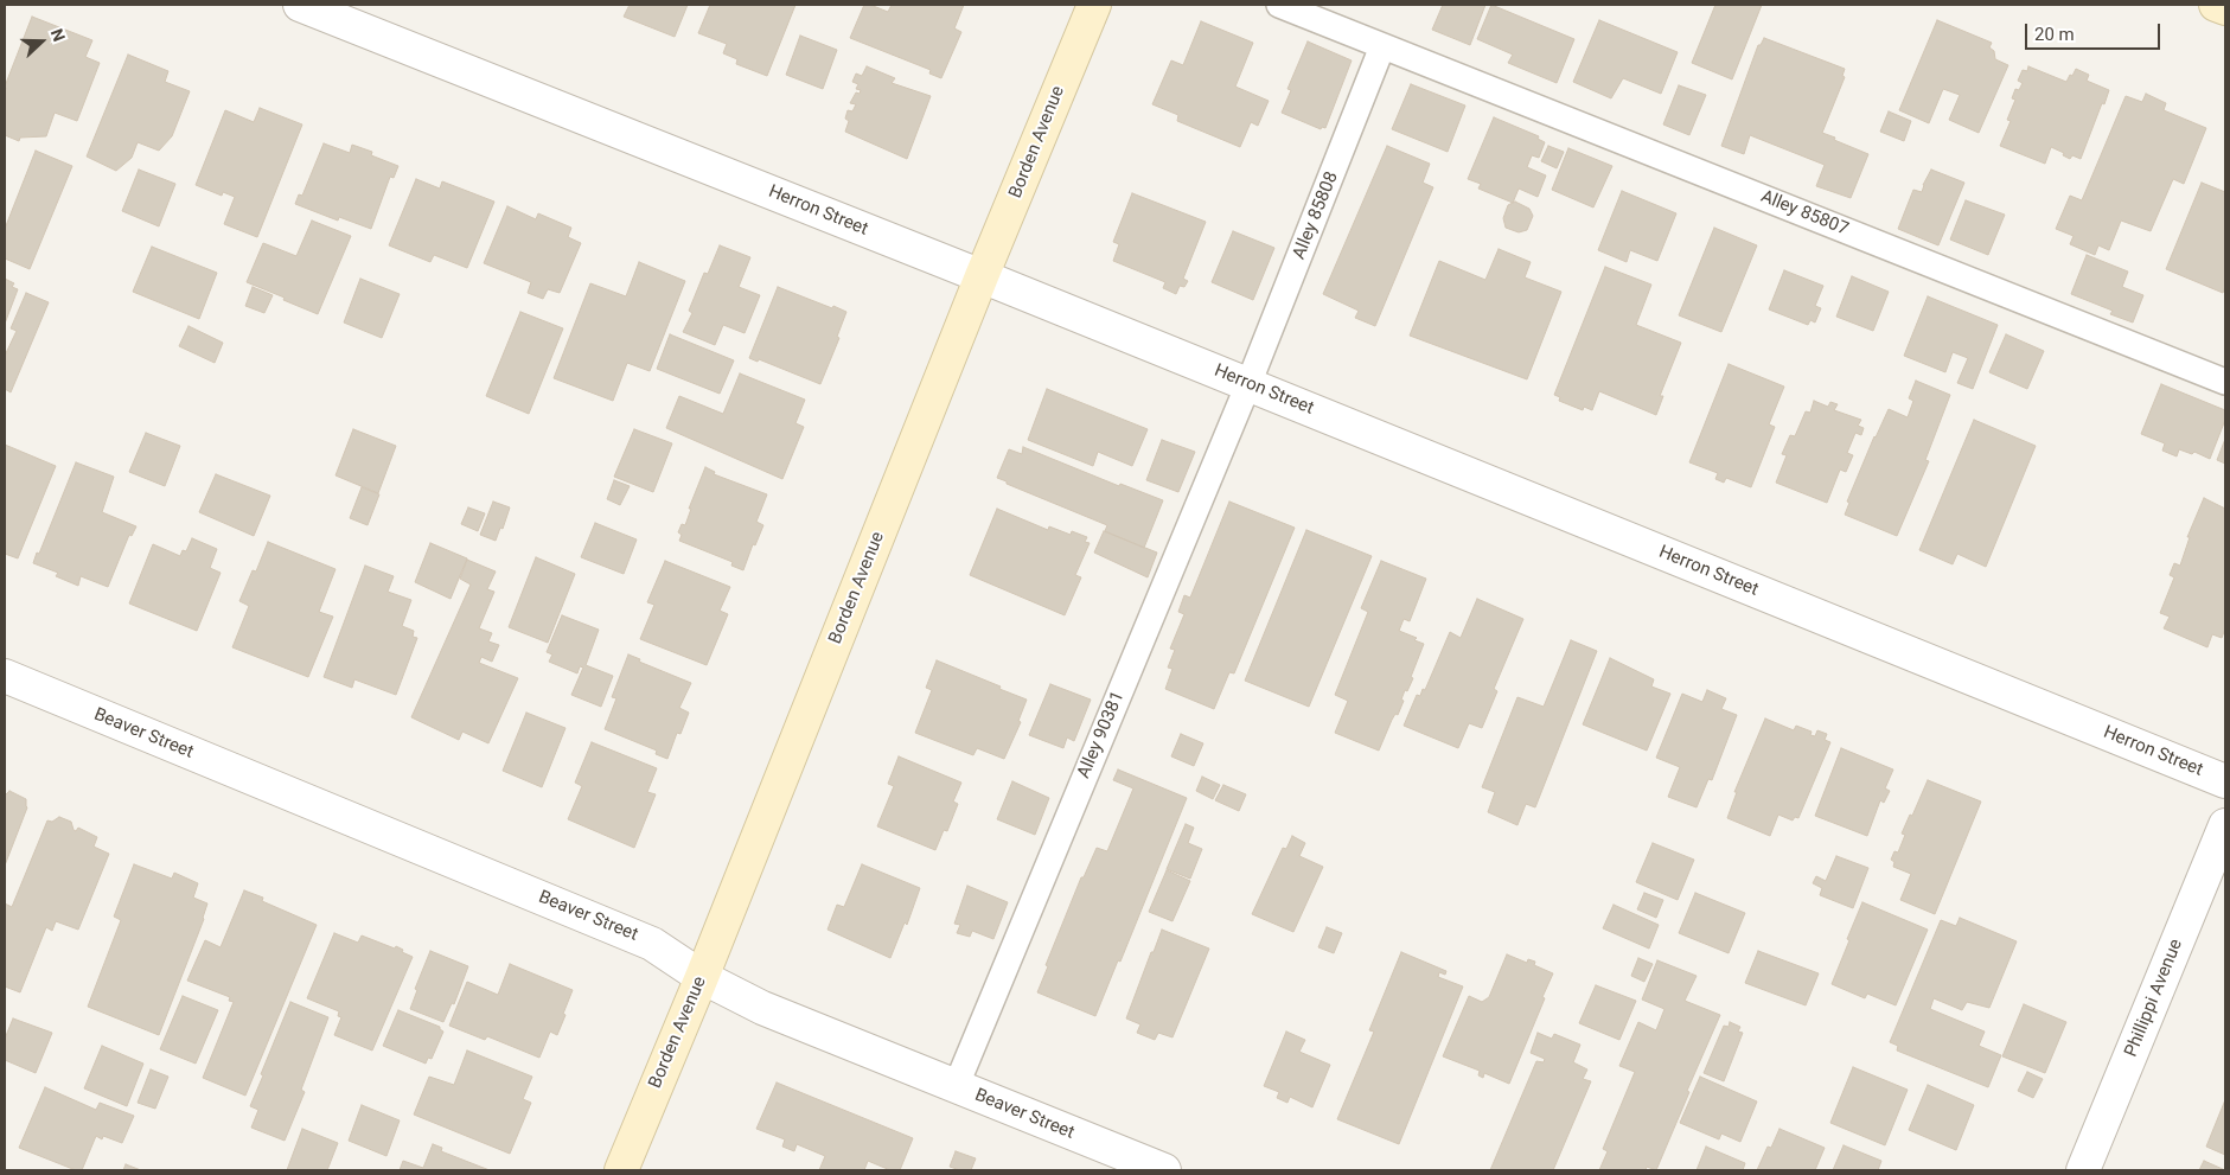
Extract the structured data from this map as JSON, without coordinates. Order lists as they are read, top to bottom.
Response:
{
  "streets": {
    "street": [
      "Borden Avenue",
      "Herron Street",
      "Beaver Street",
      "Phillippi Avenue"
    ],
    "lane": ["Alley 85807", "Alley 85808", "Alley 90381"]
  },
  "crossings": [
    ["Borden Avenue", "Herron Street"],
    ["Borden Avenue", "Beaver Street"],
    ["Herron Street", "Alley 85808"],
    ["Herron Street", "Alley 90381"],
    ["Alley 85807", "Alley 85808"],
    ["Alley 85808", "Alley 90381"],
    ["Beaver Street", "Alley 90381"]
  ],
  "scale_bar": "20 m",
  "north": "right"
}
